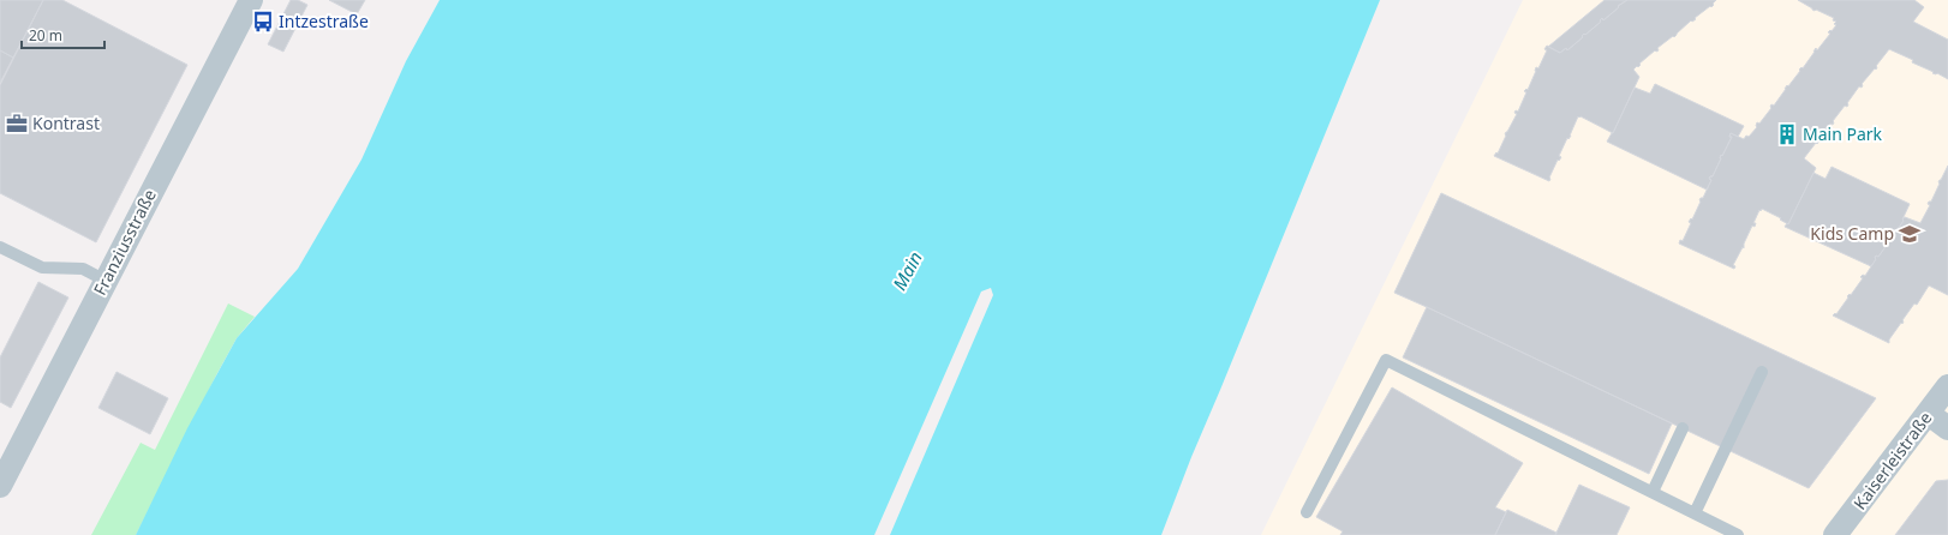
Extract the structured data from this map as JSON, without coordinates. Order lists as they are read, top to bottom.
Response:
{
  "streets": {
    "street": ["Franziusstraße", "Kaiserleistraße"]
  },
  "water": ["Main"],
  "places": {
    "bus stop": ["Intzestraße"],
    "office": ["Kontrast"],
    "building": ["Main Park"],
    "school or university": ["Kids Camp"]
  },
  "scale_bar": "20 m"
}
